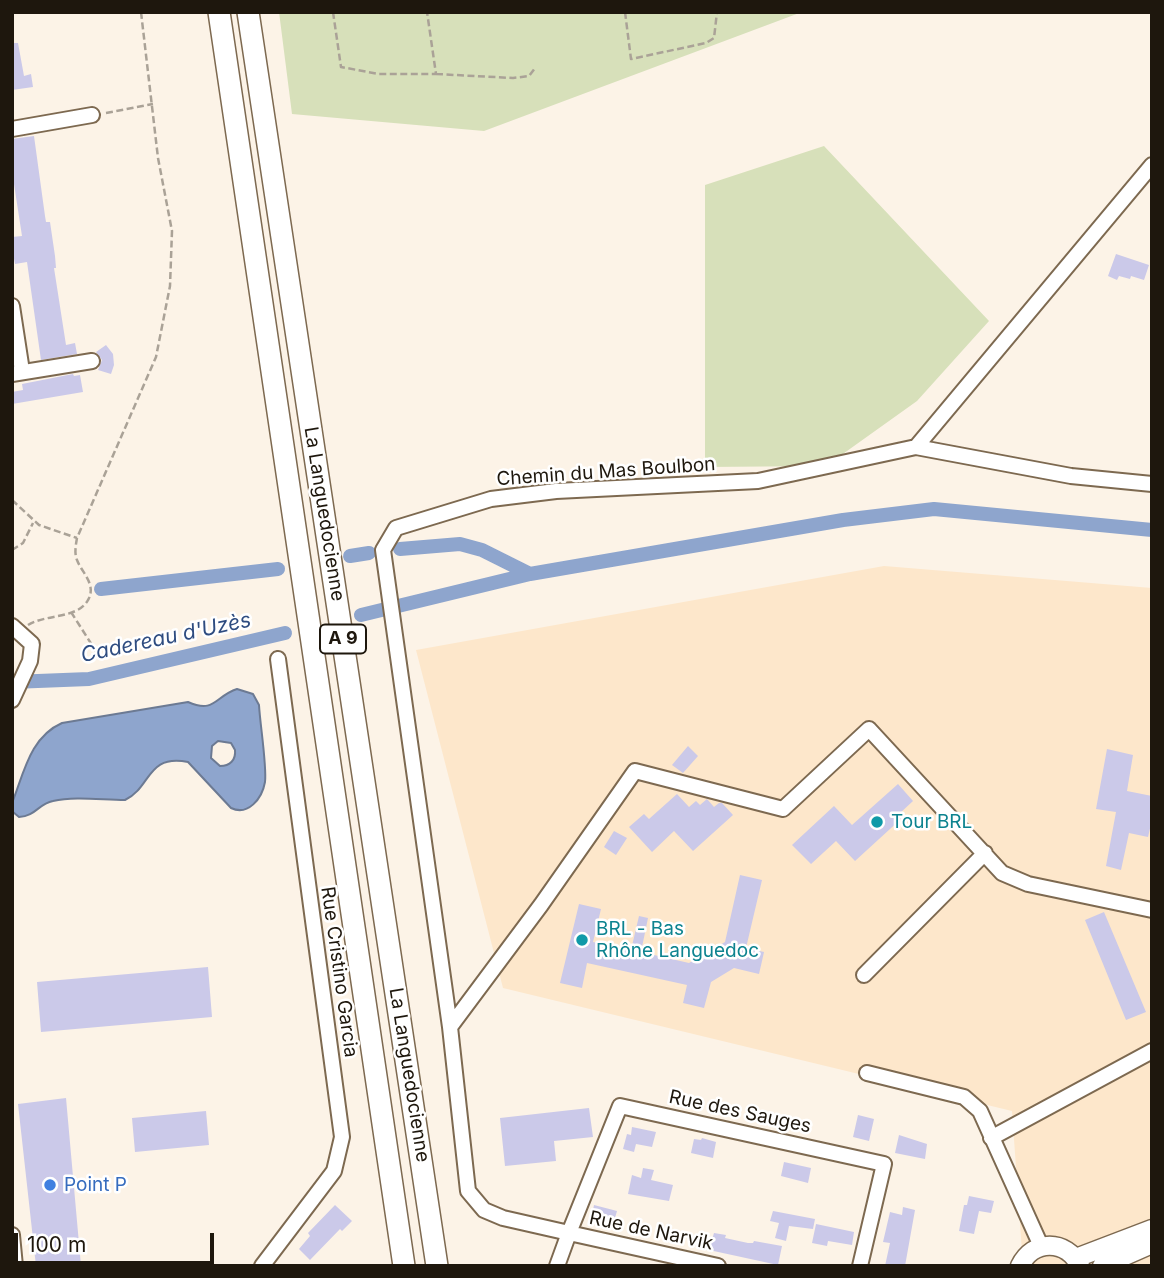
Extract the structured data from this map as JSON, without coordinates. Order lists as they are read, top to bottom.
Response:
{
  "streets": {
    "highway": ["La Languedocienne", "A 9"],
    "street": [
      "Chemin du Mas Boulbon",
      "Rue Cristino Garcia",
      "Rue des Sauges",
      "Rue de Narvik"
    ]
  },
  "crossings": [
    ["Chemin du Mas Boulbon", "Rue des Sauges"],
    ["Chemin du Mas Boulbon", "Rue de Narvik"],
    ["Rue des Sauges", "Rue de Narvik"]
  ],
  "water": ["Cadereau d'Uzès"],
  "places": ["Tour BRL", "BRL - Bas Rhône Languedoc", "Point P"],
  "scale_bar": "100 m"
}
